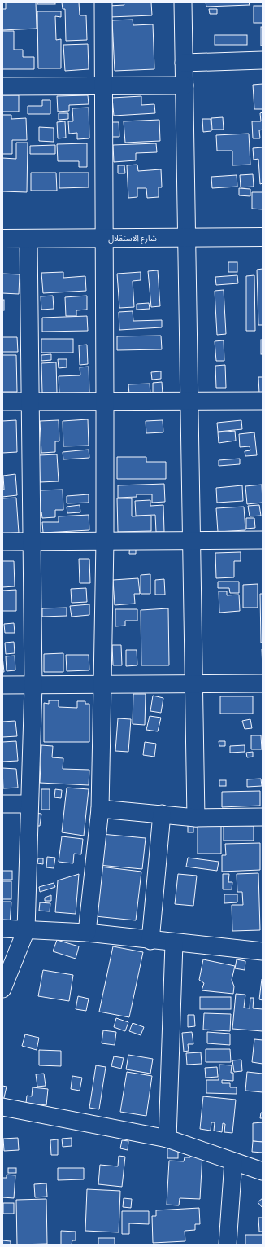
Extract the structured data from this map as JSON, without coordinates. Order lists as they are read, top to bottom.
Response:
{
  "streets": {
    "highway": ["شارع الاستقلال"]
  }
}
